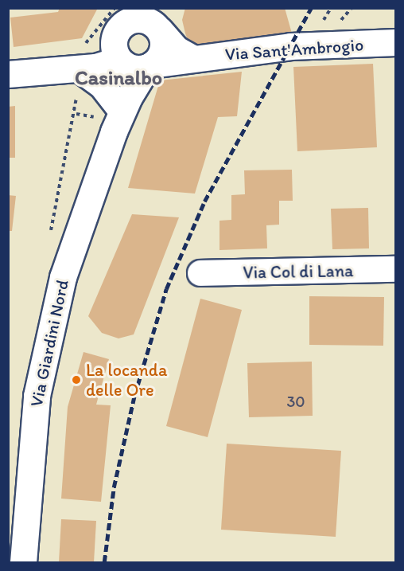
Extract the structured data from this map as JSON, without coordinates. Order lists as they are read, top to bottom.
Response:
{
  "streets": {
    "main road": ["Via Sant'Ambrogio", "Via Giardini Nord"],
    "street": ["Via Col di Lana"]
  },
  "crossings": [
    ["Via Sant'Ambrogio", "Via Giardini Nord"]
  ],
  "districts": ["Casinalbo"],
  "places": ["La locanda delle Ore"],
  "house_numbers": ["30"]
}
